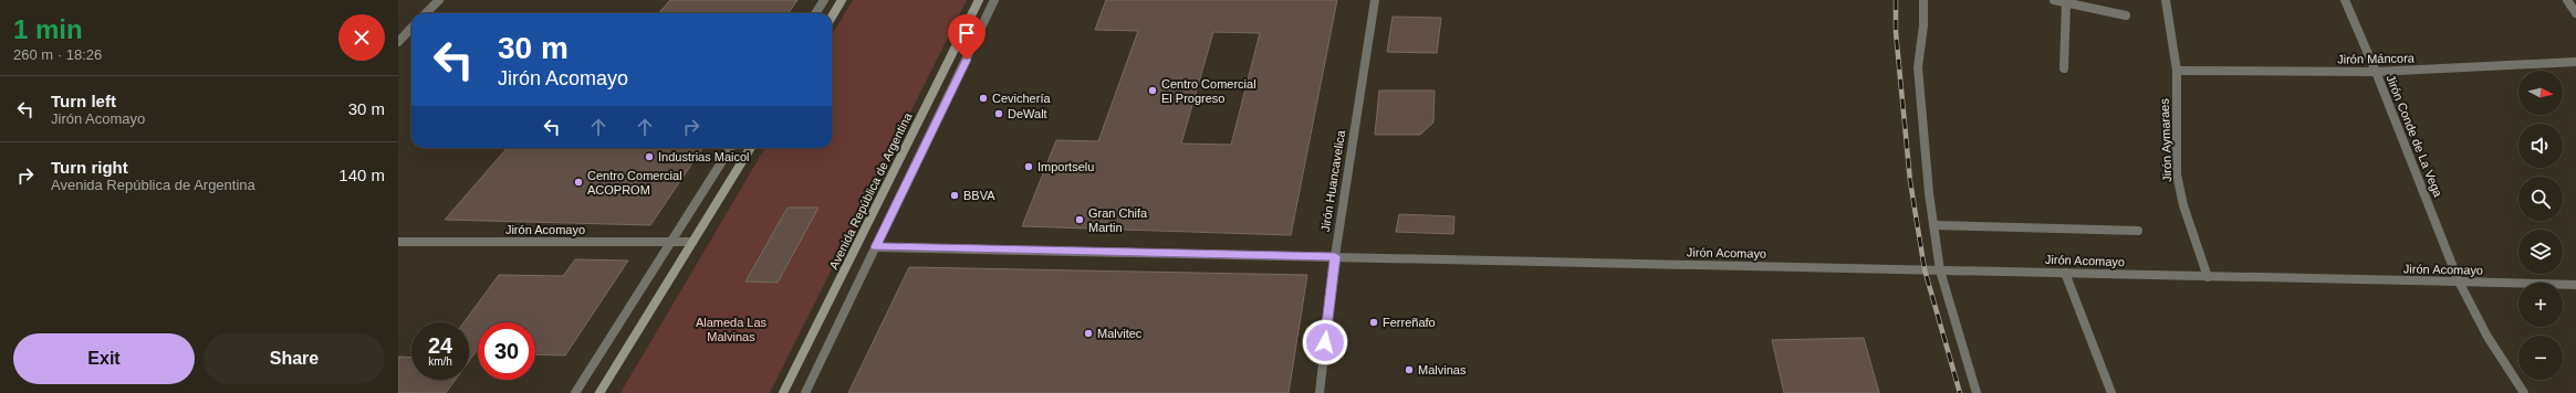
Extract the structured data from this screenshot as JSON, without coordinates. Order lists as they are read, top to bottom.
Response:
{
  "streets": {
    "main road": ["Avenida República de Argentina"],
    "street": [
      "Jirón Máncora",
      "Jirón Conde de La Vega",
      "Jirón Aymaraes",
      "Jirón Huancavelica",
      "Jirón Acomayo"
    ]
  },
  "crossings": [
    ["Jirón Máncora", "Jirón Conde de La Vega"],
    ["Jirón Máncora", "Jirón Aymaraes"],
    ["Jirón Conde de La Vega", "Jirón Acomayo"],
    ["Jirón Aymaraes", "Jirón Acomayo"],
    ["Jirón Huancavelica", "Jirón Acomayo"]
  ],
  "parks": ["Alameda Las Malvinas"],
  "places": [
    "Centro Comercial El Progreso",
    "Cevichería",
    "DeWalt",
    "Industrias Maicol",
    "Importselu",
    "Centro Comercial ACOPROM",
    "BBVA",
    "Gran Chifa Martin",
    "Ferreñafo",
    "Malvitec",
    "Malvinas"
  ],
  "north": "right",
  "page": {
    "heading": ["1 min", "260 m · 18:26"],
    "turn": ["30 m", "Jirón Acomayo"],
    "map_buttons": ["+", "−"],
    "list": [
      {
        "name": "Turn left",
        "note": "Jirón Acomayo",
        "value": "30 m"
      },
      {
        "name": "Turn right",
        "note": "Avenida República de Argentina",
        "value": "140 m"
      }
    ],
    "speed": "24 km/h",
    "limit": "30",
    "buttons": ["Exit", "Share"]
  }
}
